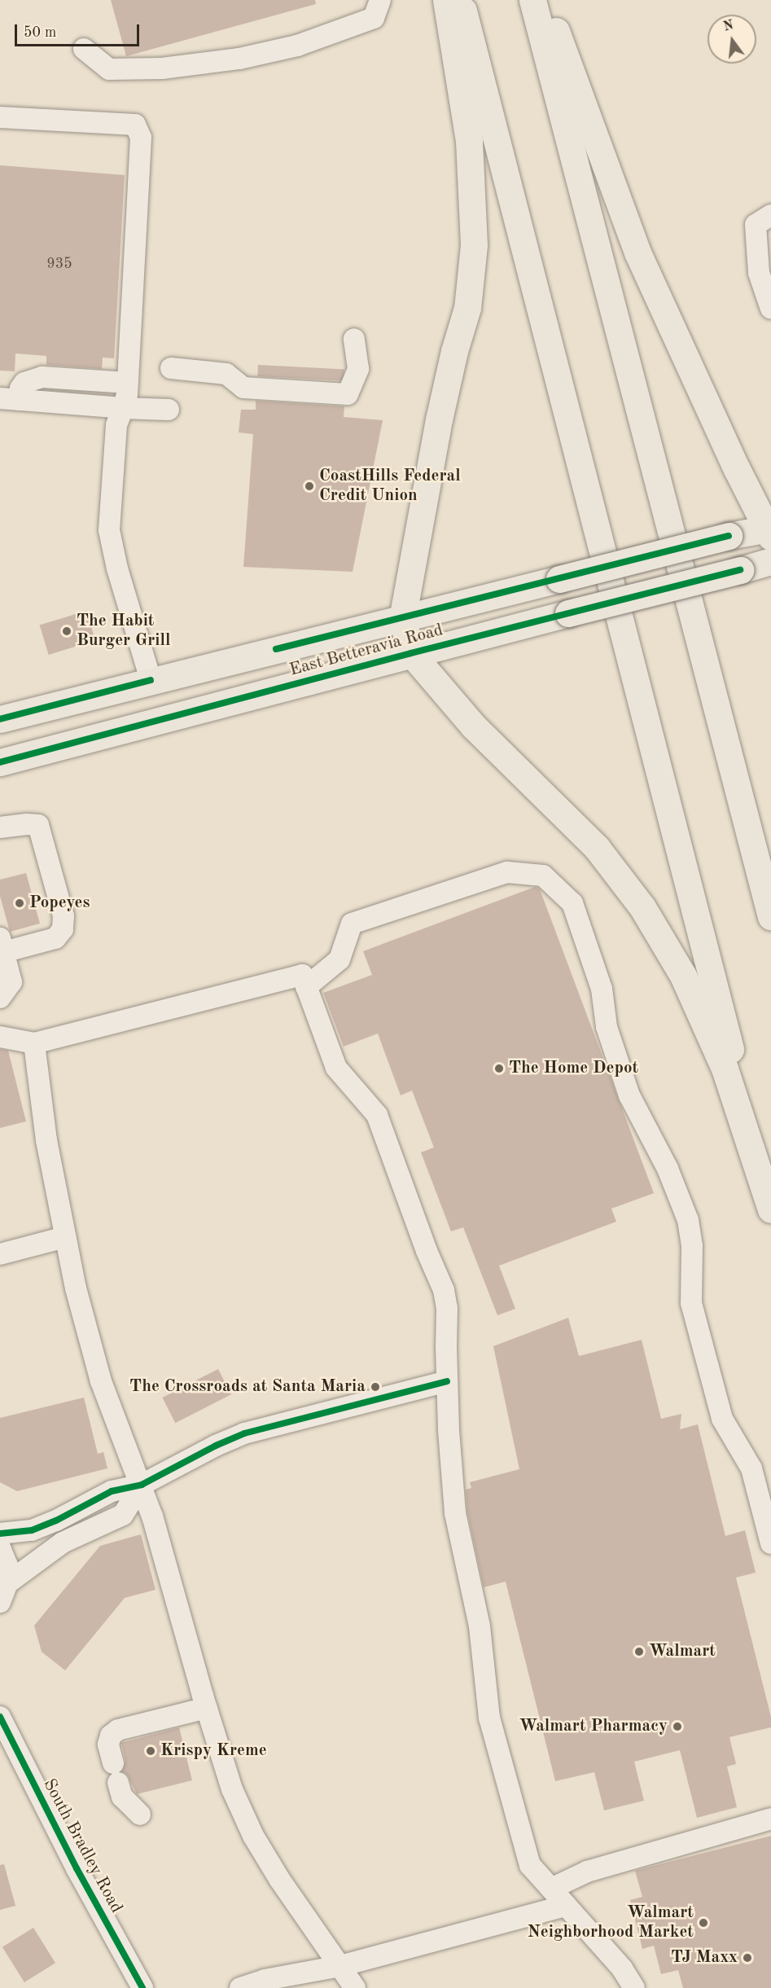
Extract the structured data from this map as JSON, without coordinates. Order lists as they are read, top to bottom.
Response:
{
  "streets": {
    "highway": ["East Betteravia Road"],
    "street": ["South Bradley Road"]
  },
  "places": [
    "CoastHills Federal Credit Union",
    "The Habit Burger Grill",
    "Popeyes",
    "The Home Depot",
    "The Crossroads at Santa Maria",
    "Walmart",
    "Walmart Pharmacy",
    "Krispy Kreme",
    "Walmart Neighborhood Market",
    "TJ Maxx"
  ],
  "house_numbers": ["935"],
  "scale_bar": "50 m",
  "north": "top"
}
